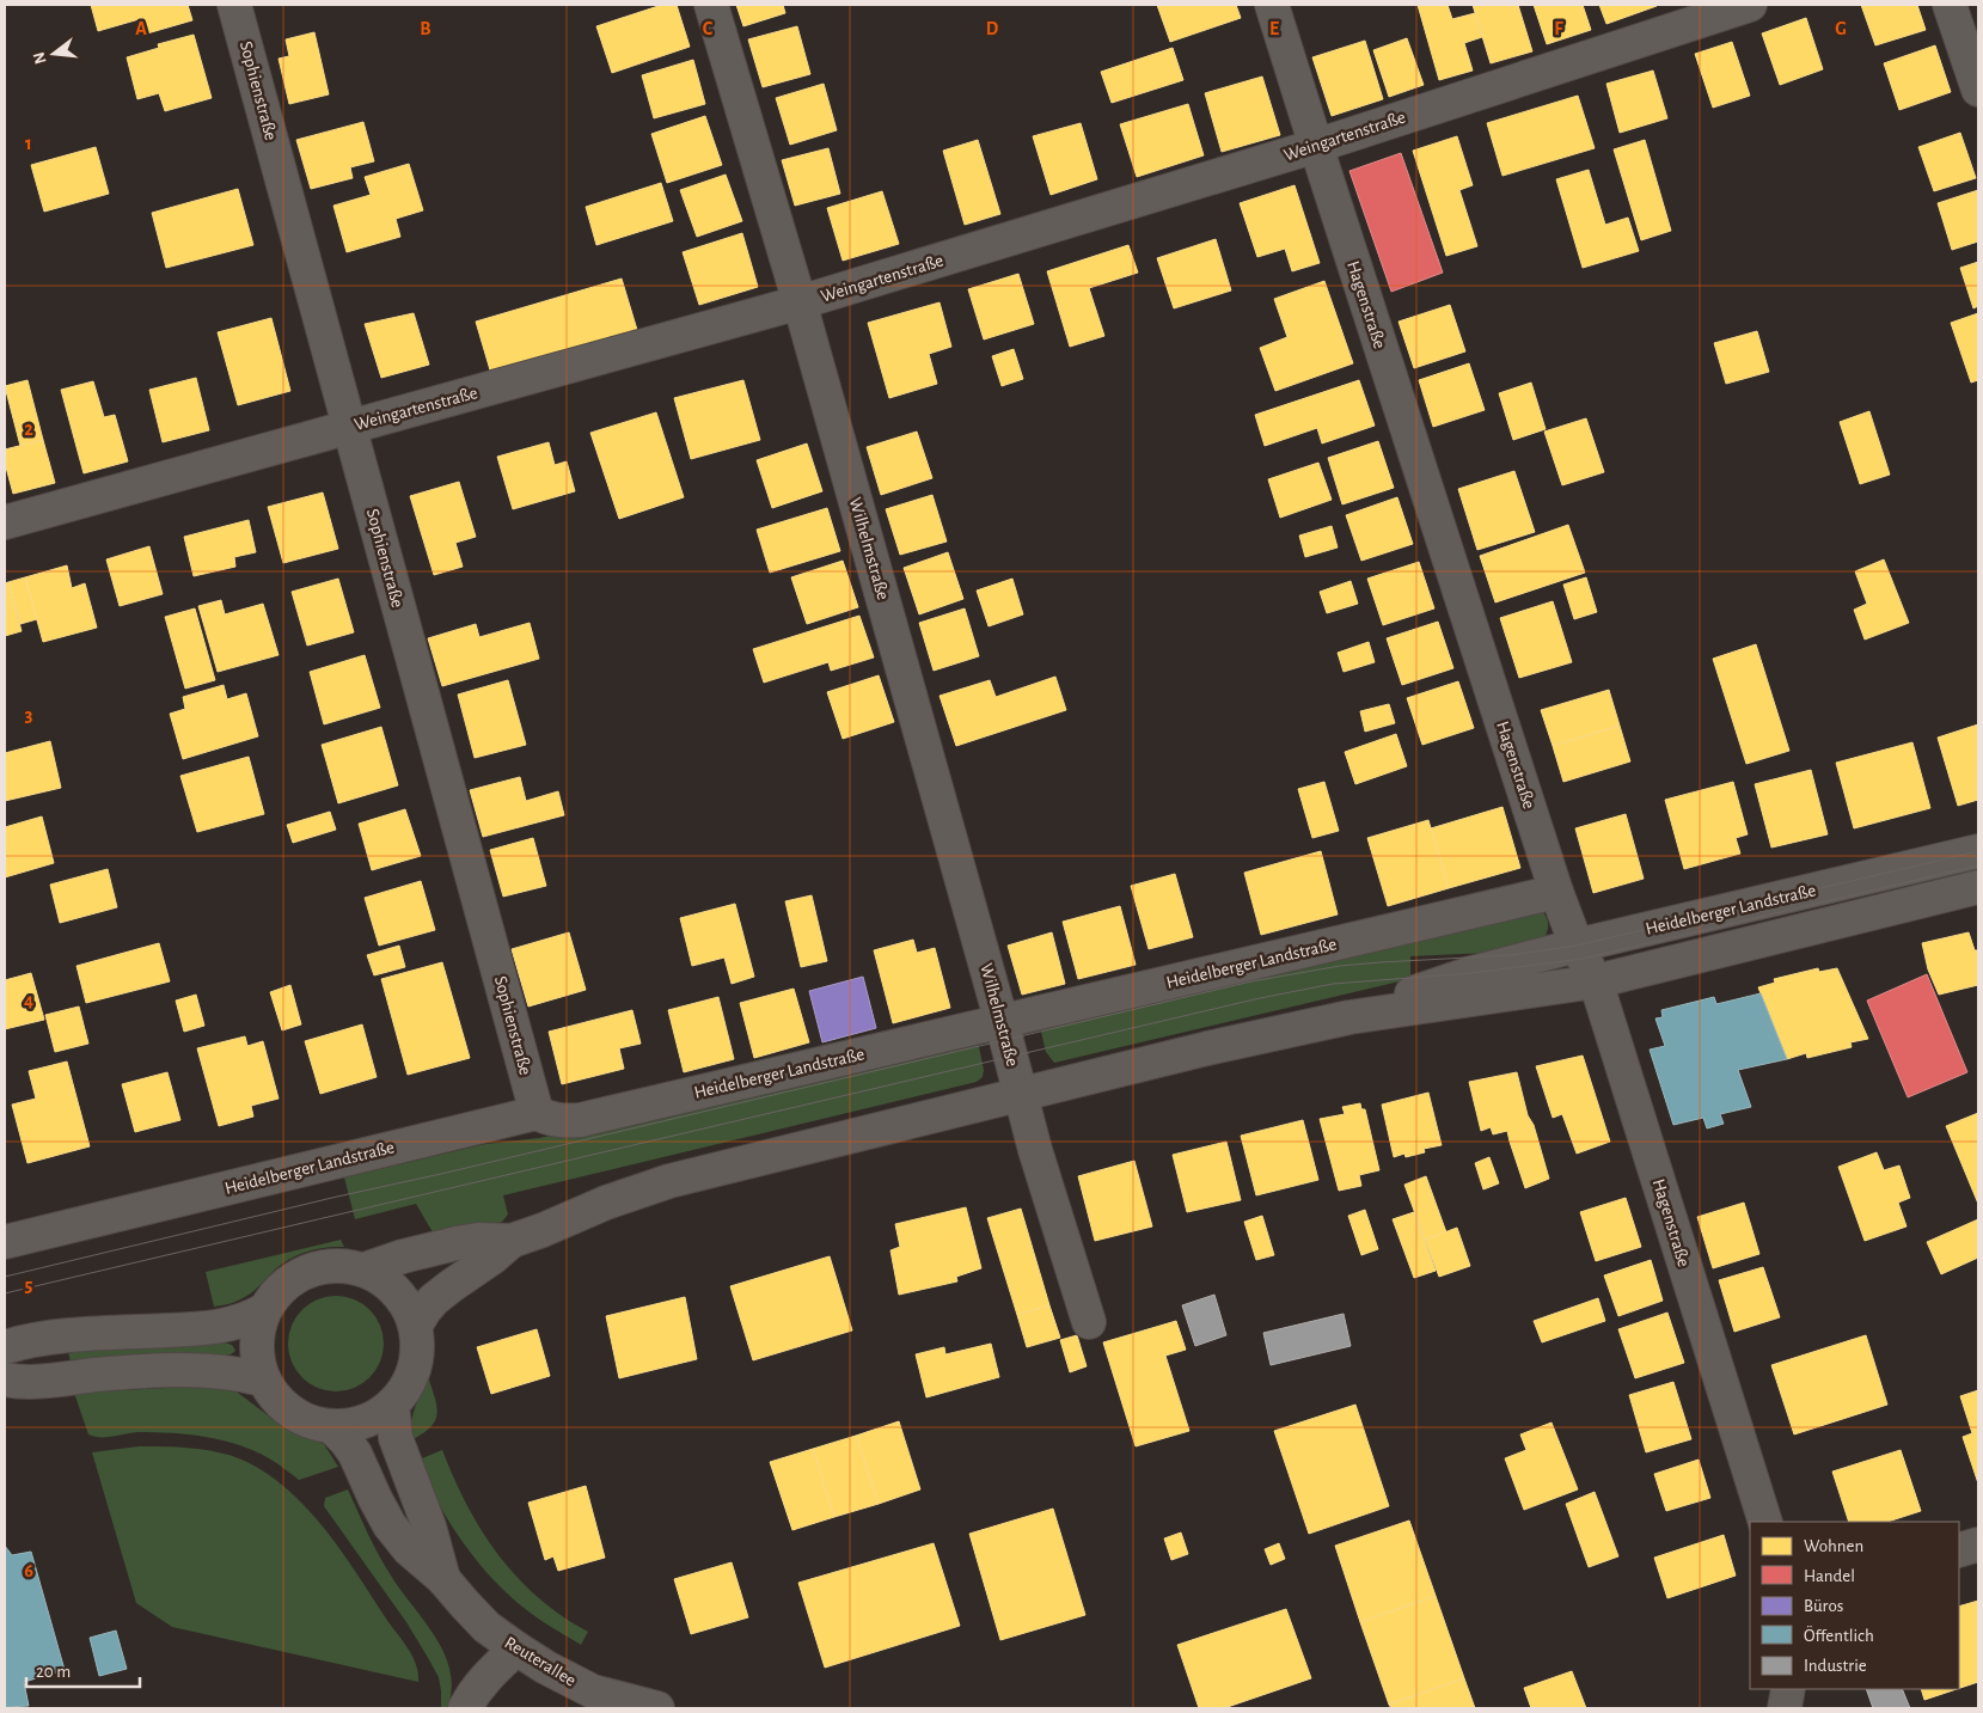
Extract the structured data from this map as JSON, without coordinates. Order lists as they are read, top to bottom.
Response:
{
  "streets": {
    "street": [
      "Sophienstraße",
      "Weingartenstraße",
      "Hagenstraße",
      "Wilhelmstraße",
      "Heidelberger Landstraße",
      "Reuterallee"
    ]
  },
  "crossings": [
    ["Sophienstraße", "Weingartenstraße"],
    ["Sophienstraße", "Heidelberger Landstraße"],
    ["Weingartenstraße", "Hagenstraße"],
    ["Weingartenstraße", "Wilhelmstraße"],
    ["Hagenstraße", "Heidelberger Landstraße"],
    ["Wilhelmstraße", "Heidelberger Landstraße"],
    ["Heidelberger Landstraße", "Reuterallee"]
  ],
  "legend": [
    "Wohnen",
    "Handel",
    "Büros",
    "Öffentlich",
    "Industrie"
  ],
  "scale_bar": "20 m",
  "north": "left",
  "grid": {
    "columns": [
      "A",
      "B",
      "C",
      "D",
      "E",
      "F",
      "G"
    ],
    "rows": [
      "1",
      "2",
      "3",
      "4",
      "5",
      "6"
    ]
  }
}
